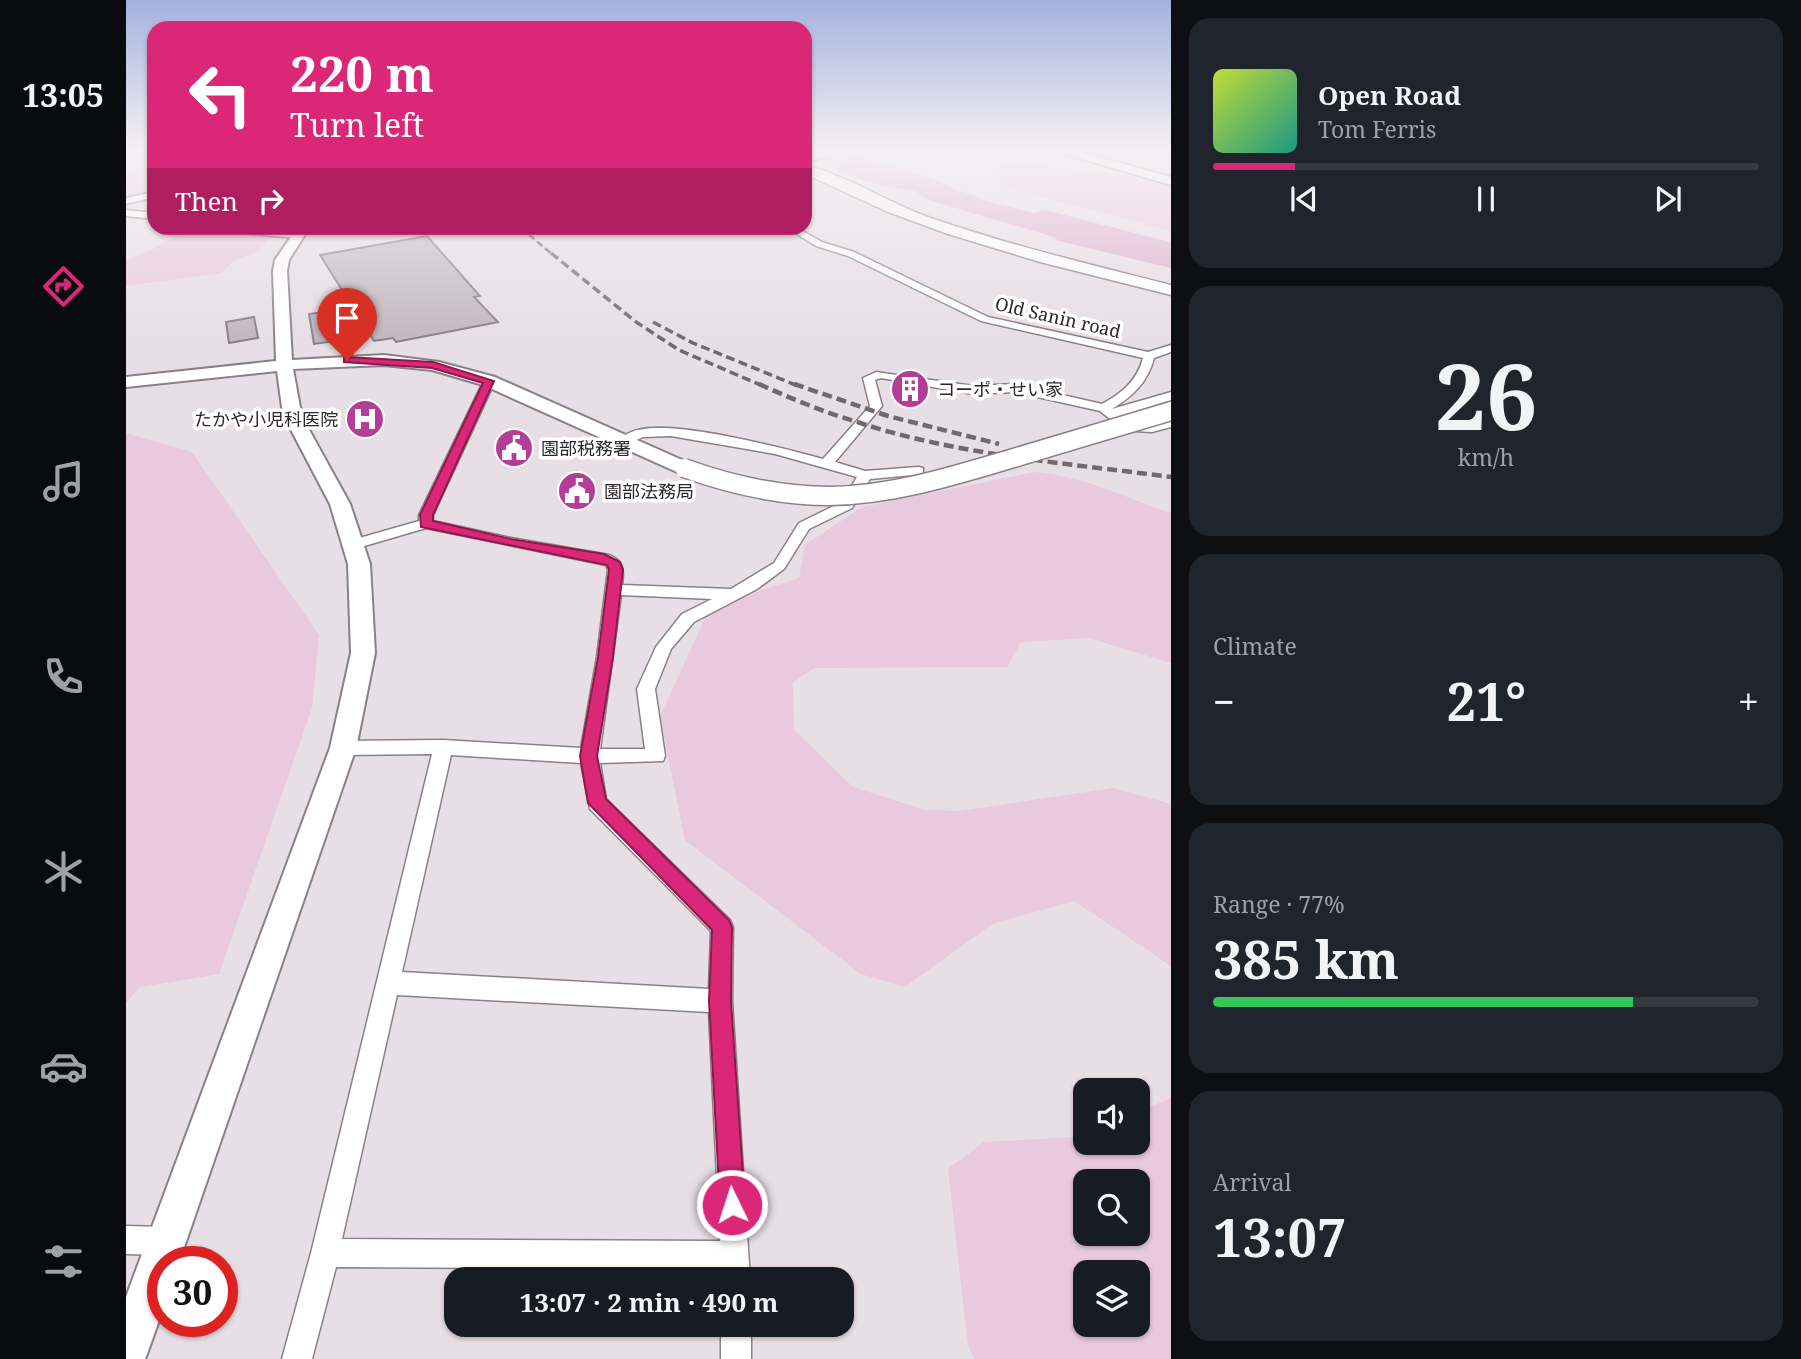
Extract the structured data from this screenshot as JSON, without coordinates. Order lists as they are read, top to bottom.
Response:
{
  "streets": {
    "street": ["Old Sanin road"]
  },
  "places": {
    "building": ["コーポ・せい家"],
    "hospital": ["たかや小児科医院"],
    "public building": ["園部税務署", "園部法務局"]
  },
  "page": {
    "tabs": "13:05",
    "turn": ["220 m", "Turn left"],
    "song": ["Open Road", "Tom Ferris"],
    "then": "Then",
    "tile": [
      ["26", "km/h"],
      "Climate",
      ["Range · 77%", "385 km"],
      ["Arrival", "13:07"]
    ],
    "heat": ["−", "21°", "+"],
    "limit": "30",
    "trip": "13:07 · 2 min · 490 m"
  }
}
